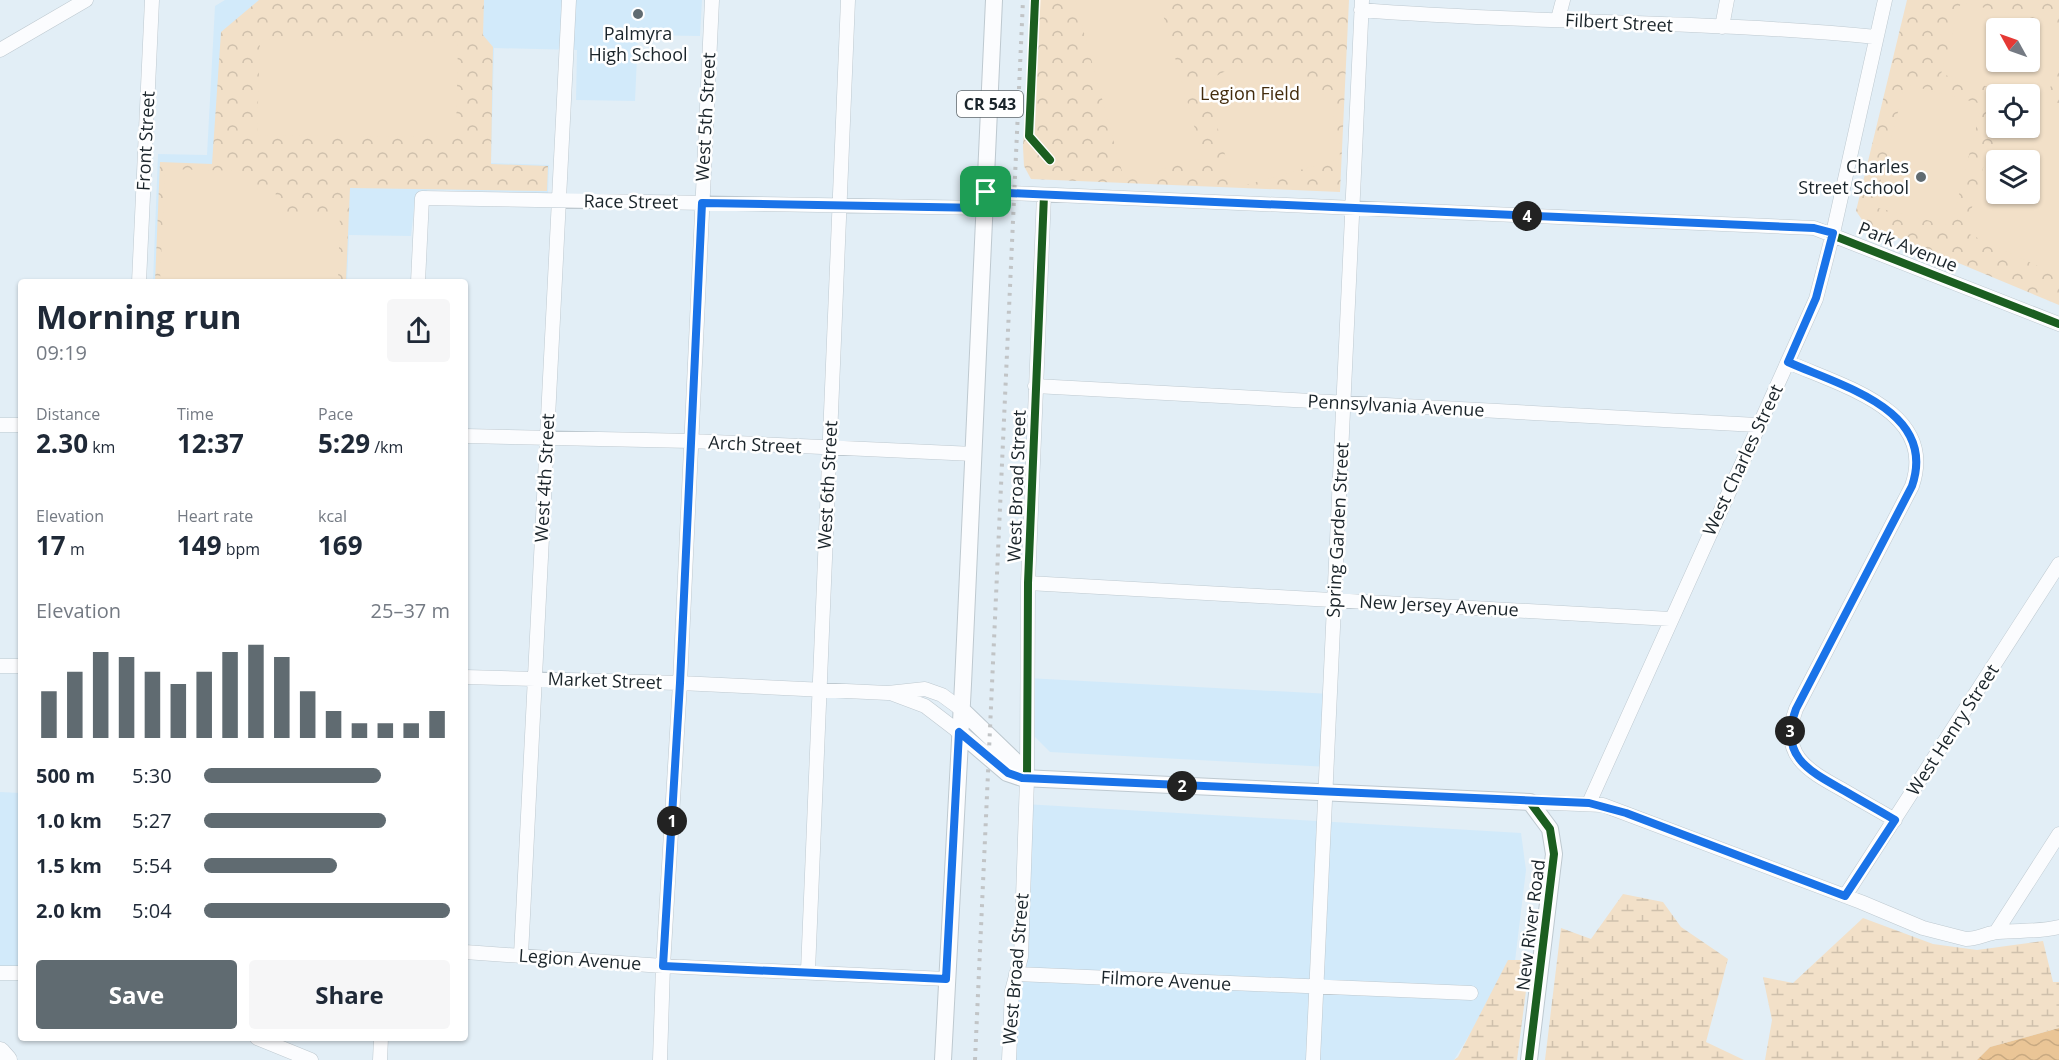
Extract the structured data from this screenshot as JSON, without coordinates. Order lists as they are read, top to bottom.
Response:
{
  "streets": {
    "main road": ["CR 543", "New River Road"],
    "street": [
      "Filbert Street",
      "West 5th Street",
      "Front Street",
      "Race Street",
      "Park Avenue",
      "Pennsylvania Avenue",
      "Arch Street",
      "West Charles Street",
      "West 4th Street",
      "West 6th Street",
      "West Broad Street",
      "Spring Garden Street",
      "New Jersey Avenue",
      "Market Street",
      "West Henry Street",
      "Legion Avenue",
      "Filmore Avenue"
    ]
  },
  "crossings": [
    ["Filbert Street", "West Charles Street"],
    ["Filbert Street", "Spring Garden Street"],
    ["CR 543", "Race Street"],
    ["CR 543", "Park Avenue"],
    ["CR 543", "Arch Street"],
    ["CR 543", "Market Street"],
    ["West 5th Street", "Race Street"],
    ["West 5th Street", "Arch Street"],
    ["West 5th Street", "Market Street"],
    ["West 5th Street", "Legion Avenue"],
    ["Race Street", "Park Avenue"],
    ["Race Street", "West 4th Street"],
    ["Race Street", "West 6th Street"],
    ["Park Avenue", "West Charles Street"],
    ["Park Avenue", "West Broad Street"],
    ["Park Avenue", "Spring Garden Street"],
    ["Pennsylvania Avenue", "West Charles Street"],
    ["Pennsylvania Avenue", "West Broad Street"],
    ["Pennsylvania Avenue", "Spring Garden Street"],
    ["Arch Street", "West 4th Street"],
    ["Arch Street", "West 6th Street"],
    ["West Charles Street", "New Jersey Avenue"],
    ["West 4th Street", "Market Street"],
    ["West 4th Street", "Legion Avenue"],
    ["West 6th Street", "Market Street"],
    ["West 6th Street", "Legion Avenue"],
    ["West Broad Street", "New Jersey Avenue"],
    ["West Broad Street", "Filmore Avenue"],
    ["Spring Garden Street", "New Jersey Avenue"],
    ["Spring Garden Street", "Filmore Avenue"]
  ],
  "parks": ["Legion Field"],
  "places": ["Palmyra High School", "Charles Street School"],
  "north": "top left",
  "page": {
    "pins": [
      "4",
      "3",
      "2",
      "1"
    ],
    "heading": ["Morning run", "09:19"],
    "stats": [
      ["Distance", "2.30 km"],
      ["Time", "12:37"],
      ["Pace", "5:29 /km"],
      ["Elevation", "17 m"],
      ["Heart rate", "149 bpm"],
      ["kcal", "169"]
    ],
    "chart": ["Elevation", "25–37 m"],
    "list": [
      {
        "name": "500 m",
        "note": "5:30"
      },
      {
        "name": "1.0 km",
        "note": "5:27"
      },
      {
        "name": "1.5 km",
        "note": "5:54"
      },
      {
        "name": "2.0 km",
        "note": "5:04"
      }
    ],
    "buttons": ["Save", "Share"]
  }
}
